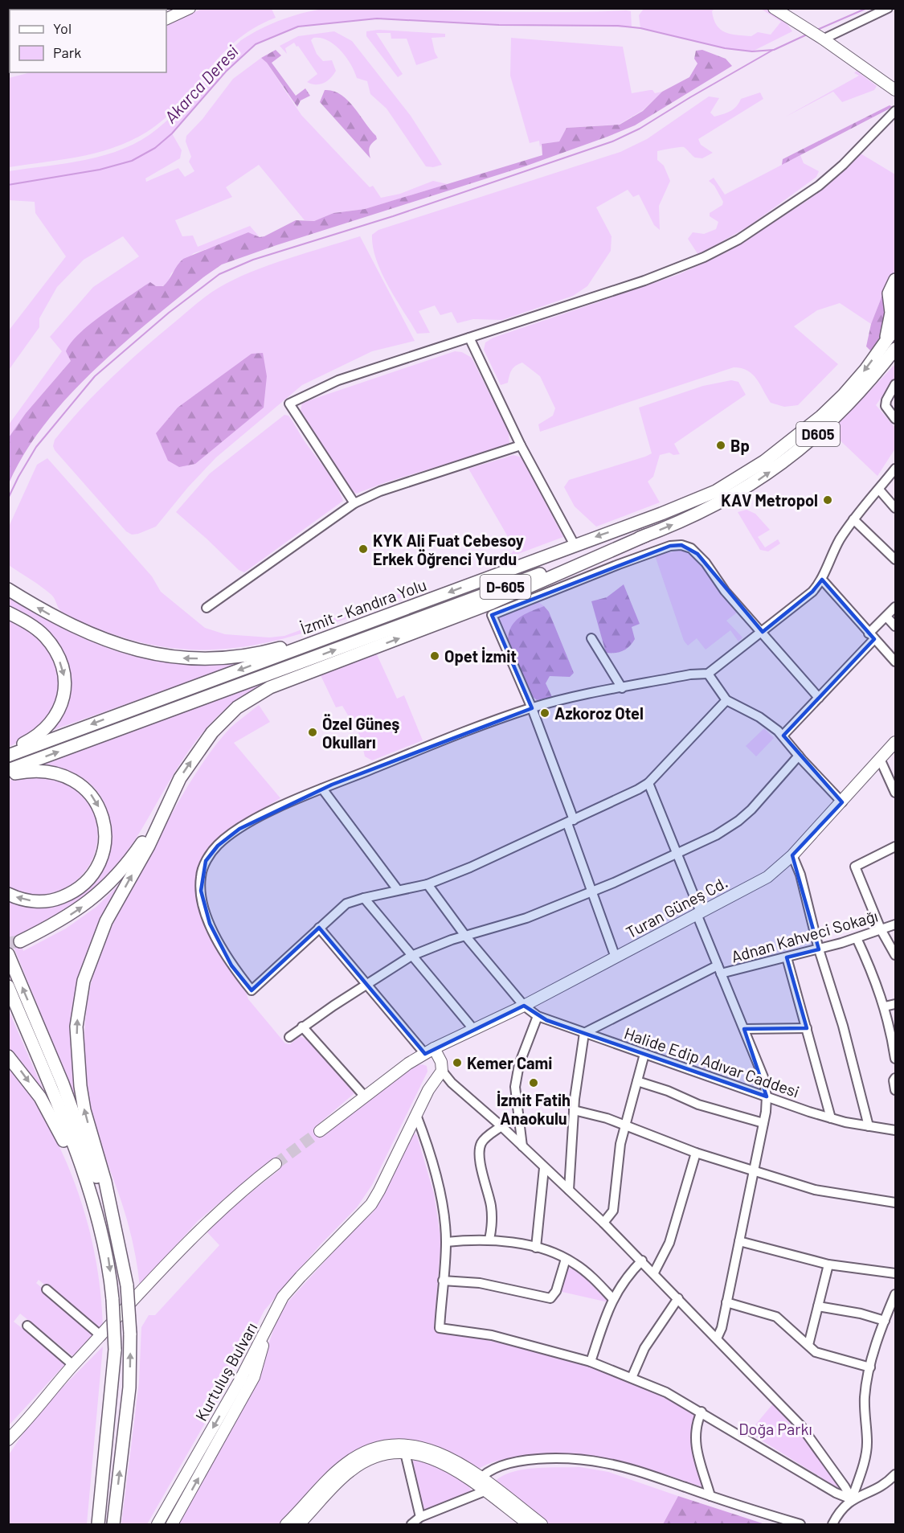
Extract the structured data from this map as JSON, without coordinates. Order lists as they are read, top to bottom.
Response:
{
  "streets": {
    "highway": ["D605", "D-605", "İzmit - Kandıra Yolu"],
    "main road": ["Turan Güneş Cd.", "Kurtuluş Bulvarı"],
    "street": ["Adnan Kahveci Sokağı", "Halide Edip Adıvar Caddesi"]
  },
  "crossings": [
    ["Turan Güneş Cd.", "Halide Edip Adıvar Caddesi"],
    ["Adnan Kahveci Sokağı", "Halide Edip Adıvar Caddesi"]
  ],
  "water": ["Akarca Deresi"],
  "parks": ["Doğa Parkı"],
  "places": [
    "Bp",
    "KAV Metropol",
    "KYK Ali Fuat Cebesoy Erkek Öğrenci Yurdu",
    "Opet İzmit",
    "Azkoroz Otel",
    "Özel Güneş Okulları",
    "Kemer Cami",
    "İzmit Fatih Anaokulu"
  ],
  "legend": ["Yol", "Park"]
}
